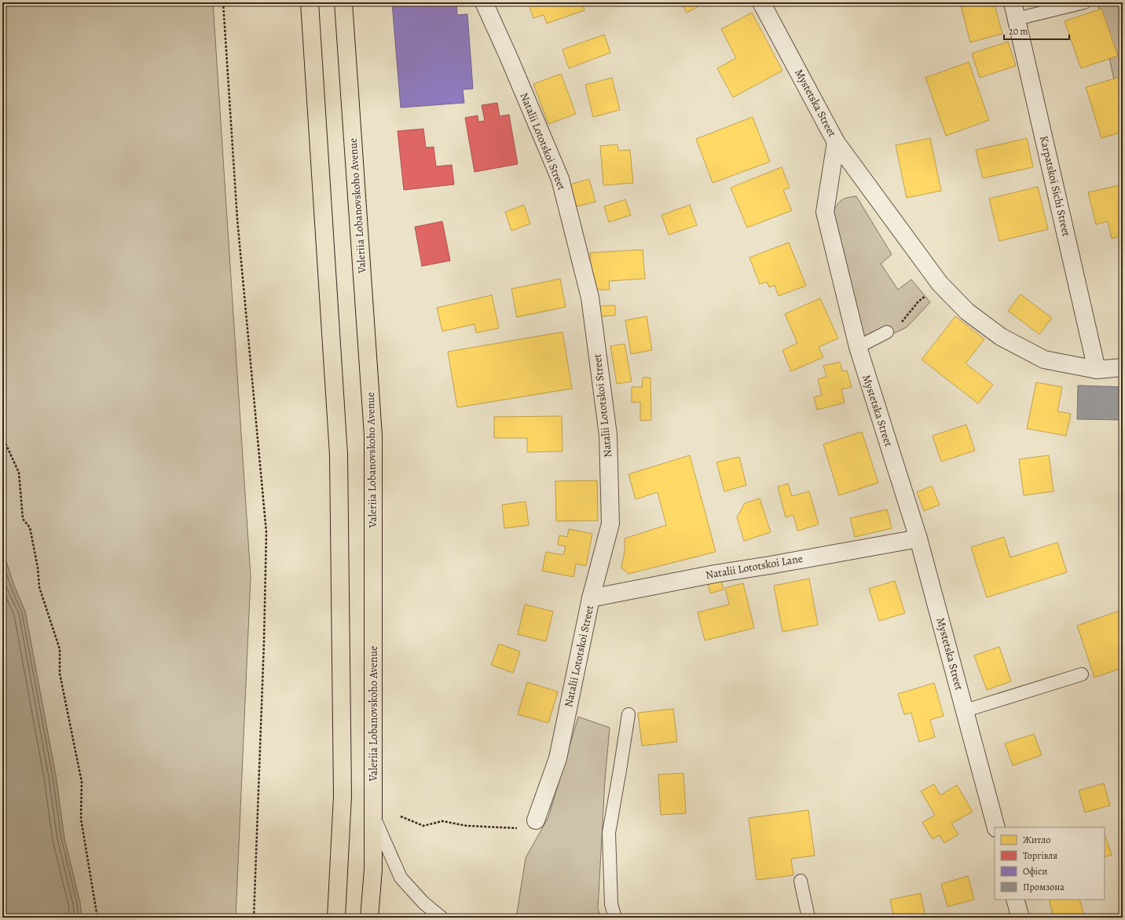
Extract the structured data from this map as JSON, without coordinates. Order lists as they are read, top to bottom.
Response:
{
  "streets": {
    "main road": ["Valeriia Lobanovskoho Avenue"],
    "street": [
      "Mystetska Street",
      "Natalii Lototskoi Street",
      "Karpatskoi Sichi Street",
      "Natalii Lototskoi Lane"
    ]
  },
  "crossings": [
    ["Mystetska Street", "Natalii Lototskoi Lane"],
    ["Natalii Lototskoi Street", "Natalii Lototskoi Lane"]
  ],
  "legend": [
    "Житло",
    "Торгівля",
    "Офіси",
    "Промзона"
  ],
  "scale_bar": "20 m"
}
